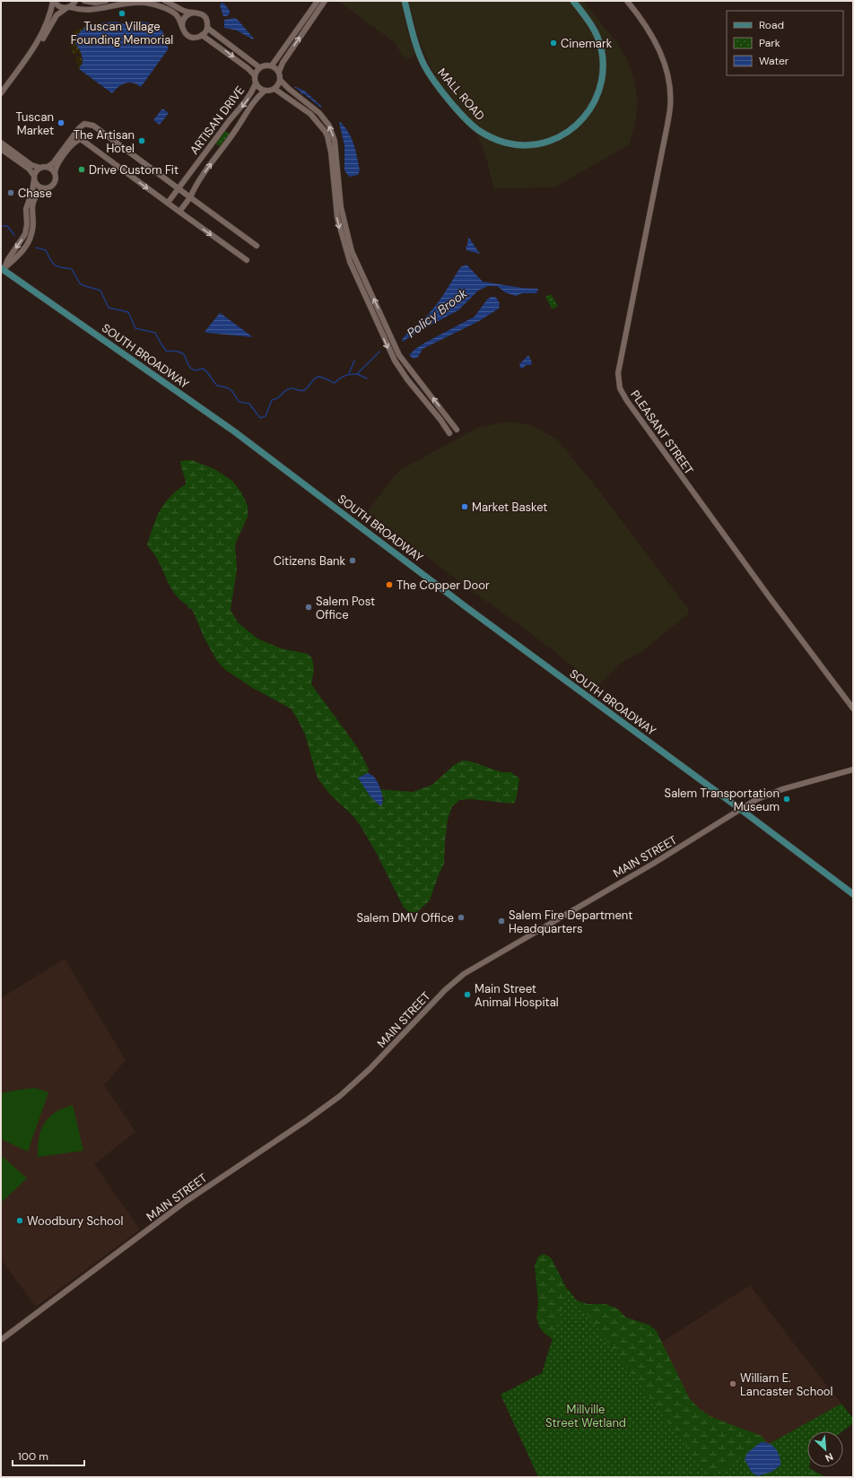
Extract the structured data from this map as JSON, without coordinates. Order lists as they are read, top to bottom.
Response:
{
  "streets": {
    "main road": [
      "MALL ROAD",
      "ARTISAN DRIVE",
      "SOUTH BROADWAY",
      "PLEASANT STREET",
      "MAIN STREET"
    ]
  },
  "crossings": [
    ["SOUTH BROADWAY", "MAIN STREET"]
  ],
  "water": ["Policy Brook"],
  "parks": ["Millville Street Wetland"],
  "places": [
    "Tuscan Village Founding Memorial",
    "Cinemark",
    "Tuscan Market",
    "The Artisan Hotel",
    "Drive Custom Fit",
    "Chase",
    "Market Basket",
    "Citizens Bank",
    "The Copper Door",
    "Salem Post Office",
    "Salem Transportation Museum",
    "Salem DMV Office",
    "Salem Fire Department Headquarters",
    "Main Street Animal Hospital",
    "Woodbury School",
    "William E. Lancaster School"
  ],
  "legend": ["Road", "Park", "Water"],
  "scale_bar": "100 m",
  "north": "bottom right"
}
